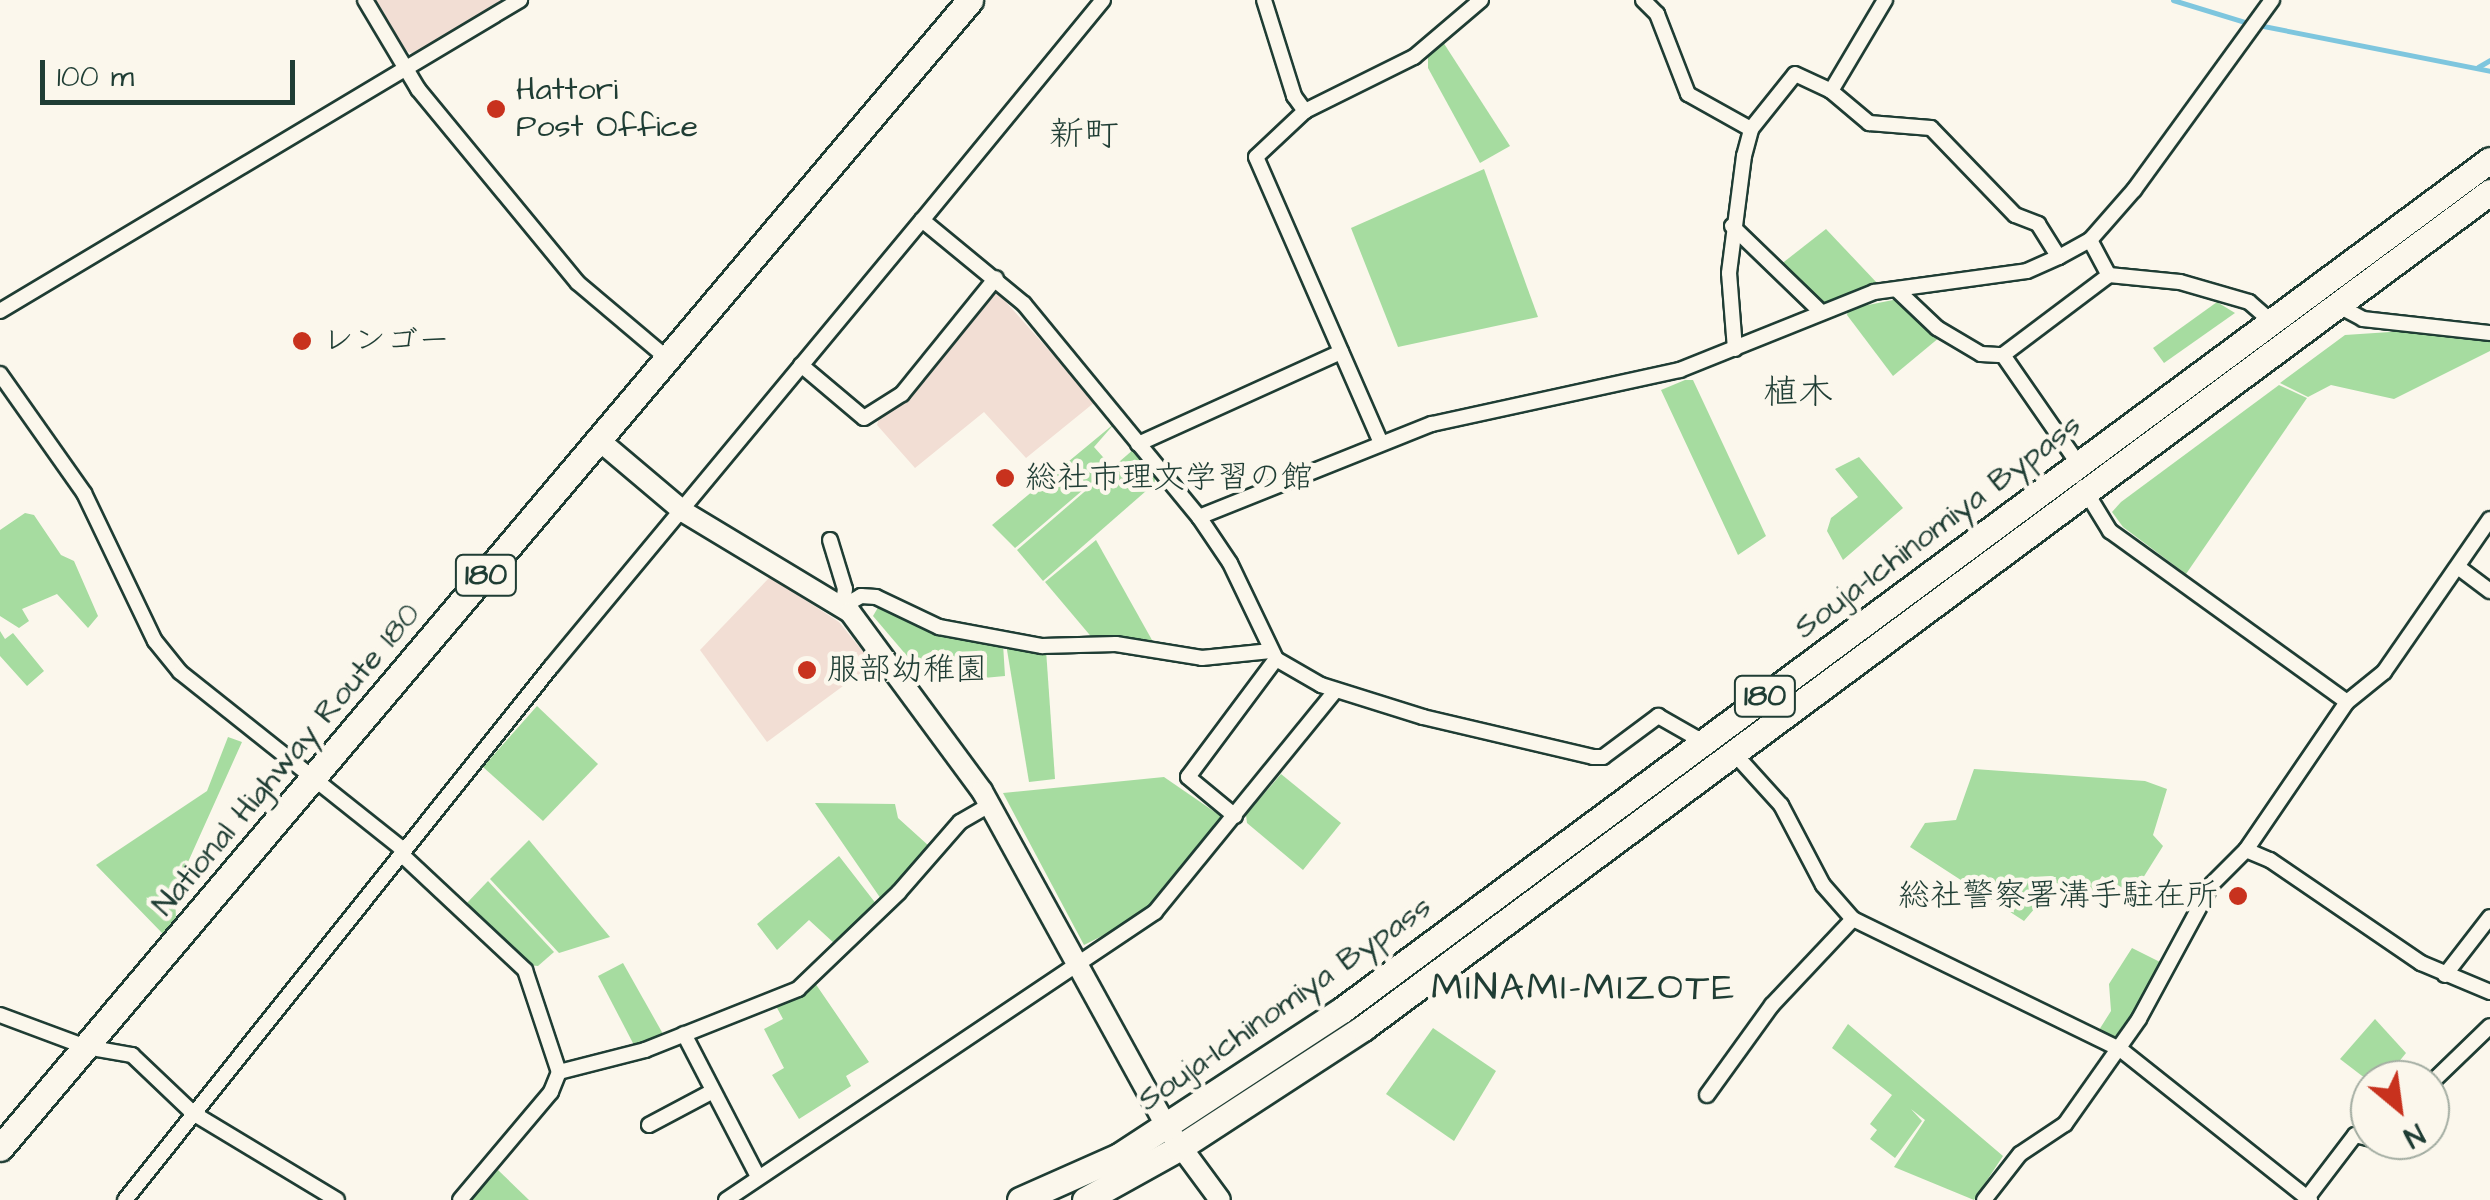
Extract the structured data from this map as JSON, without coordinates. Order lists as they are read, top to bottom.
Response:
{
  "streets": {
    "highway": ["Souja-Ichinomiya Bypass", "180", "National Highway Route 180"]
  },
  "districts": ["新町", "植木", "MINAMI-MIZOTE"],
  "places": [
    "Hattori Post Office",
    "レンゴー",
    "総社市理文学習の館",
    "服部幼稚園",
    "総社警察署溝手駐在所"
  ],
  "scale_bar": "100 m",
  "north": "bottom right"
}
